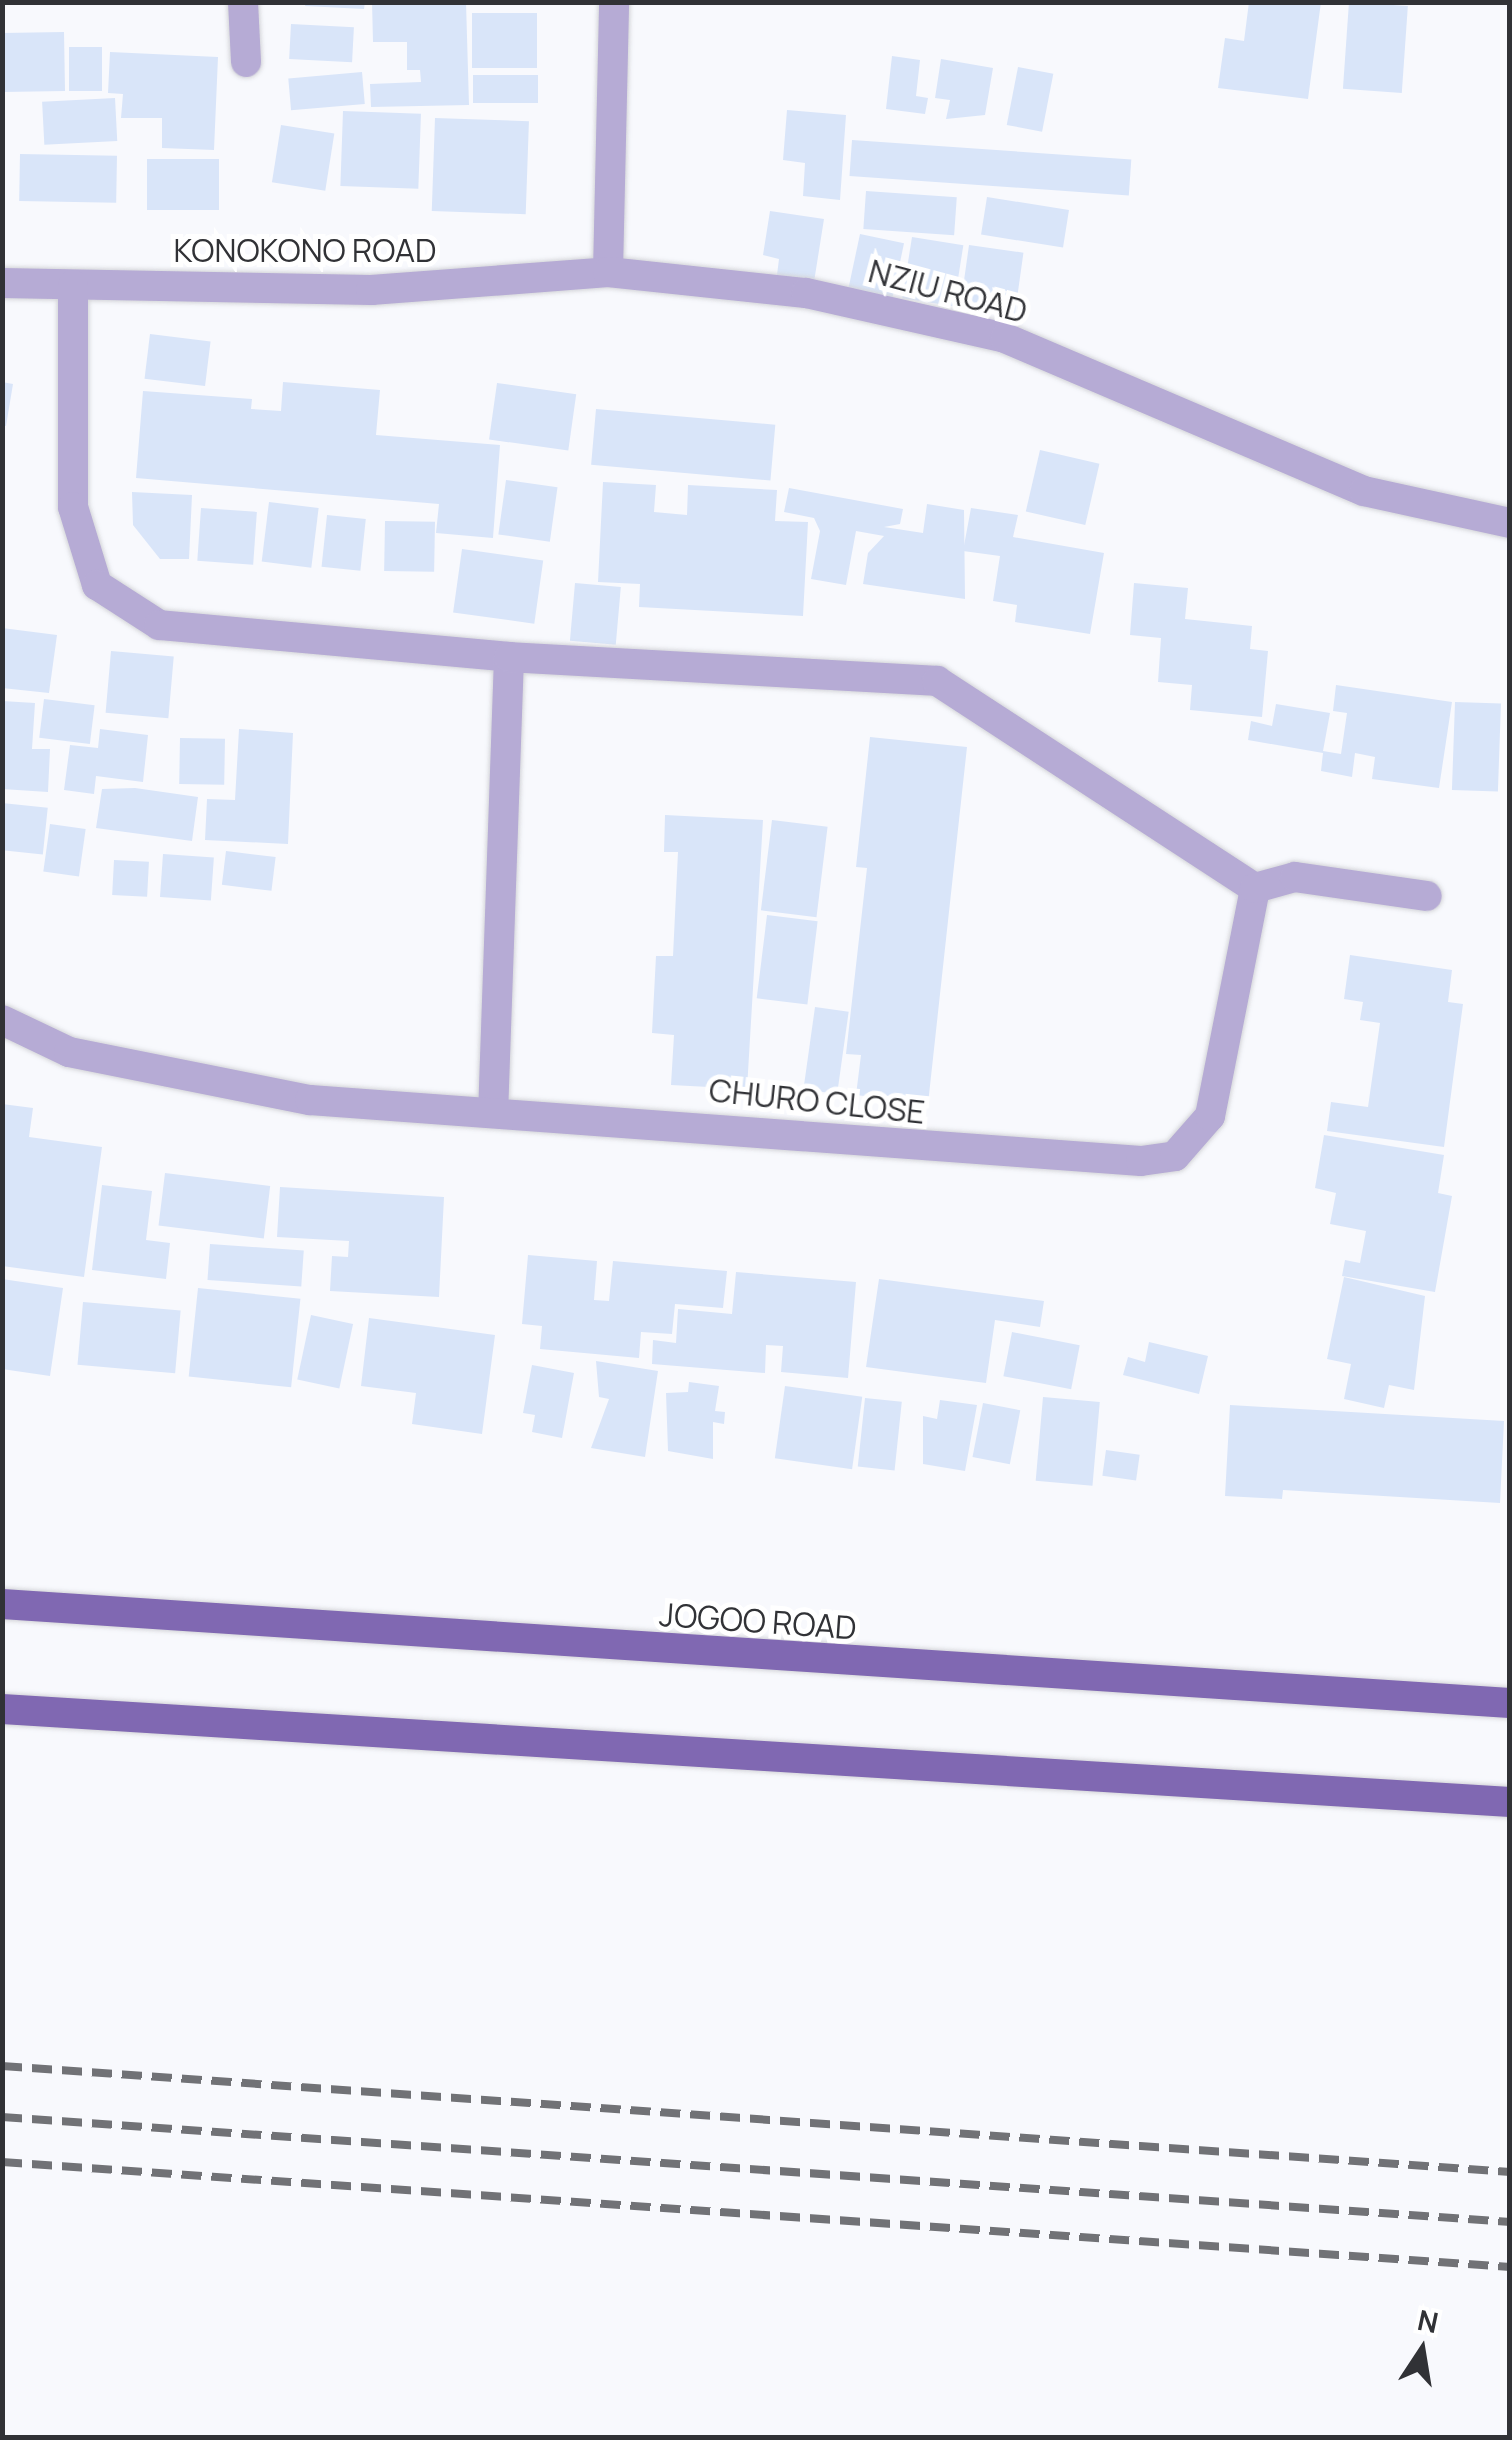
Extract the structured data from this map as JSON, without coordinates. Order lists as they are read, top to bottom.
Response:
{
  "streets": {
    "main road": ["JOGOO ROAD"],
    "street": ["KONOKONO ROAD", "NZIU ROAD", "CHURO CLOSE"]
  },
  "crossings": [
    ["KONOKONO ROAD", "NZIU ROAD"]
  ],
  "north": "top"
}
